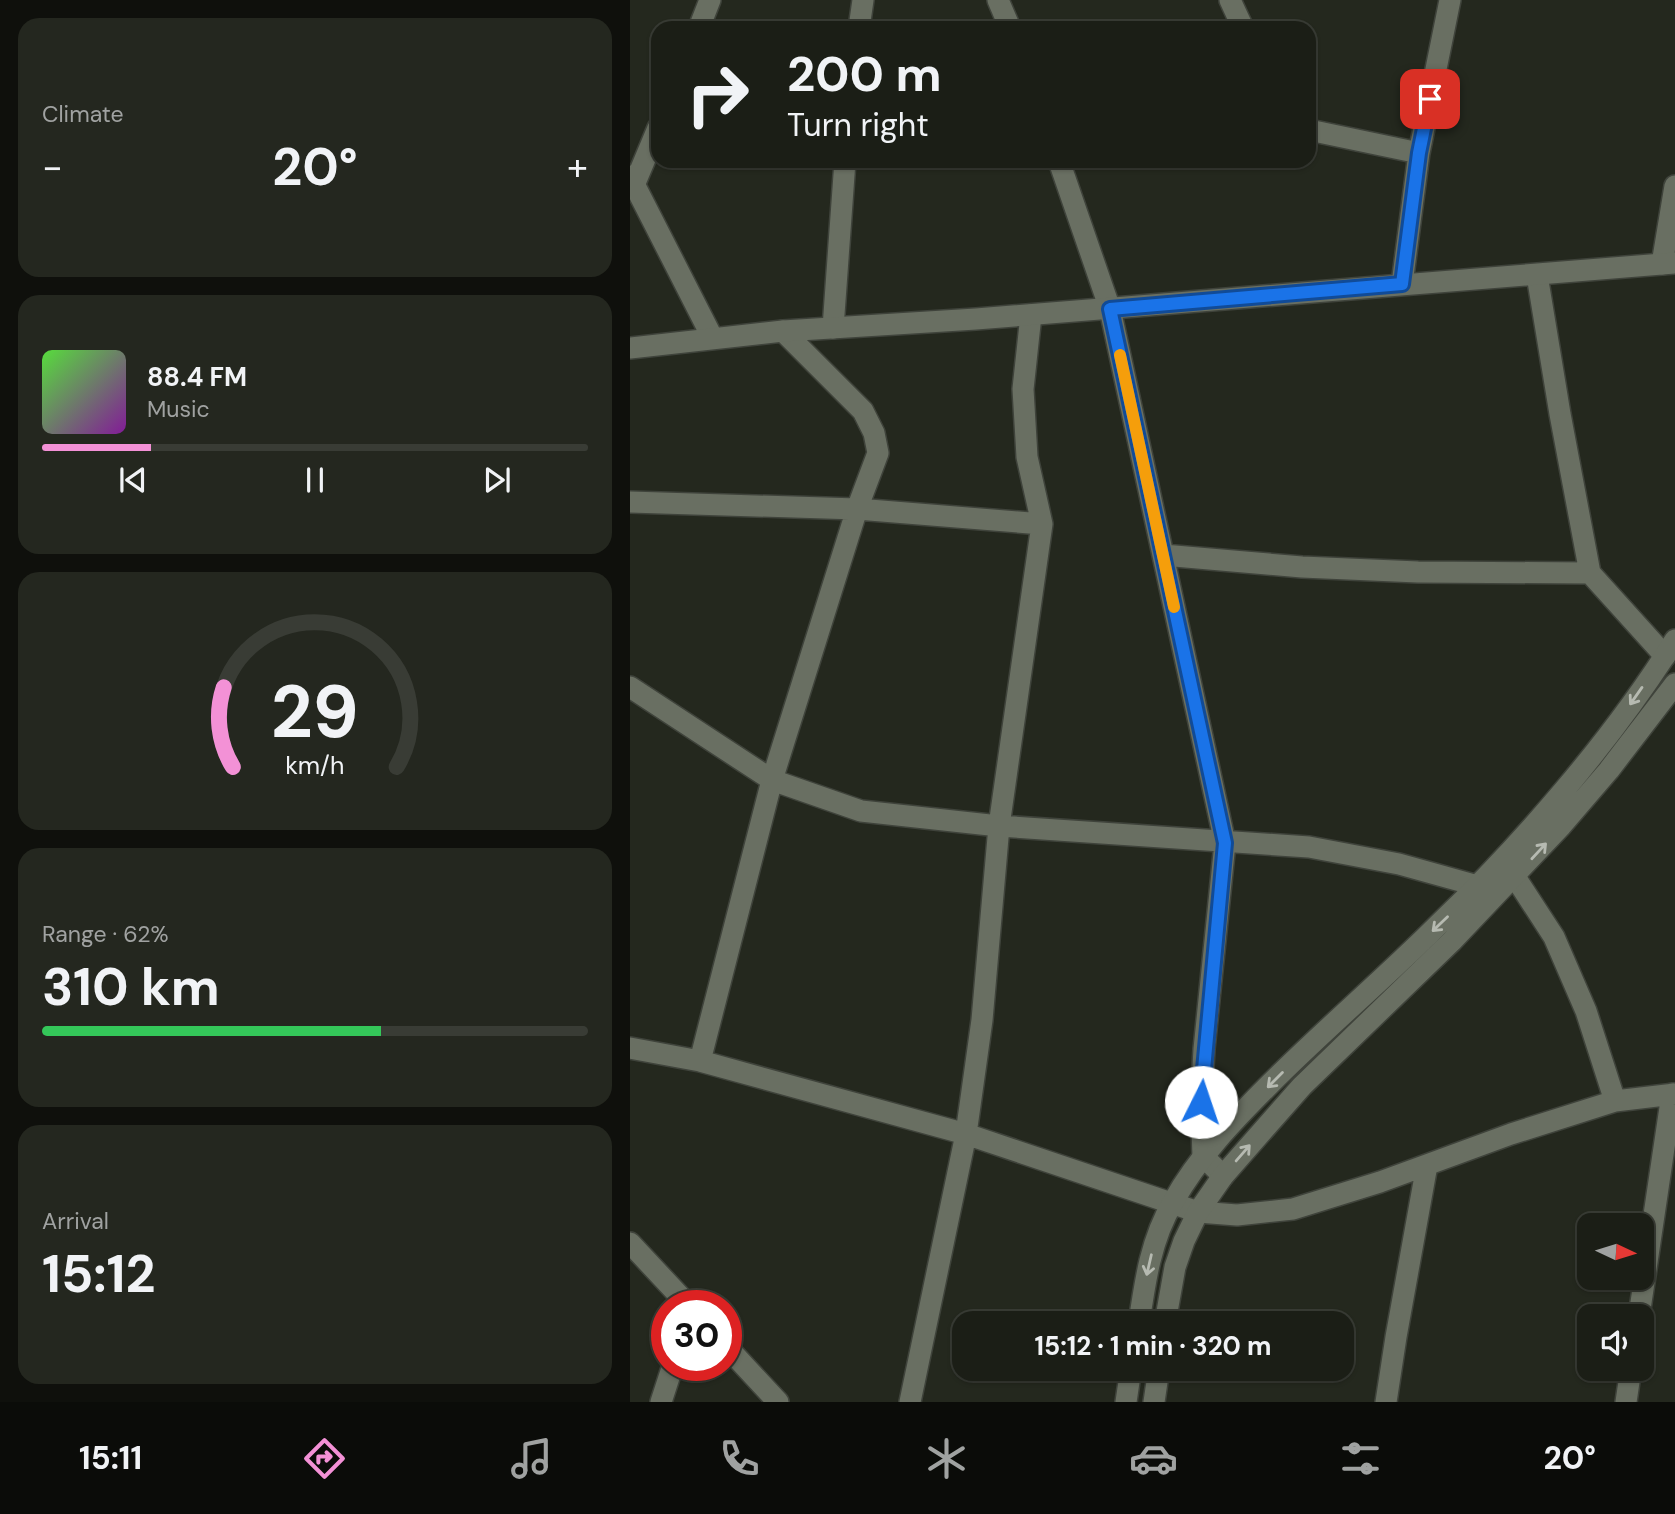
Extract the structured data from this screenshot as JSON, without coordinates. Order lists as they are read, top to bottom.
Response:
{
  "north": "right",
  "page": {
    "tile": [
      "Climate",
      ["Range · 62%", "310 km"],
      ["Arrival", "15:12"]
    ],
    "turn": ["200 m", "Turn right"],
    "heat": ["−", "20°", "+"],
    "song": ["88.4 FM", "Music"],
    "limit": "30",
    "trip": "15:12 · 1 min · 320 m",
    "tabs": ["15:11", "20°"],
    "gauge": ["29", "km/h"]
  }
}
